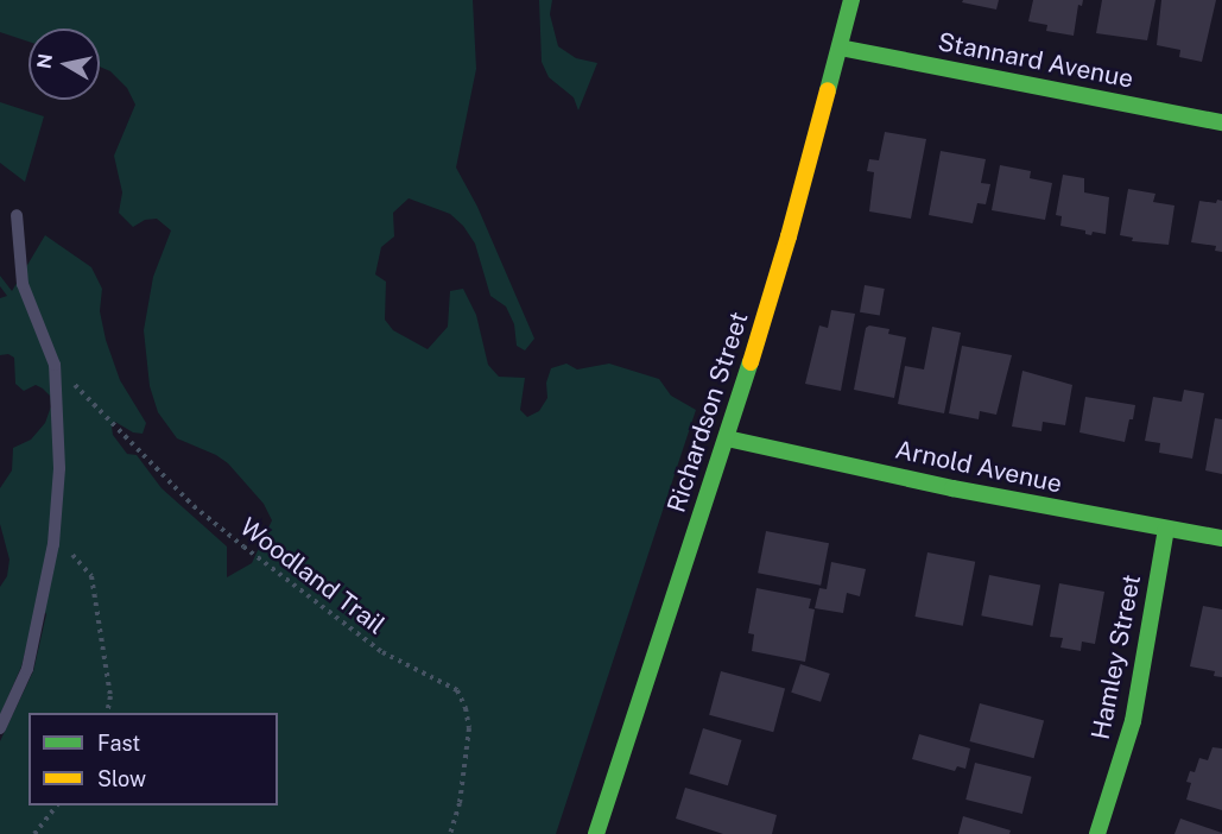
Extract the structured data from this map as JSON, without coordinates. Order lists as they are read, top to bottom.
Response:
{
  "streets": {
    "street": [
      "Stannard Avenue",
      "Richardson Street",
      "Arnold Avenue",
      "Hamley Street"
    ],
    "path": ["Woodland Trail"]
  },
  "crossings": [
    ["Stannard Avenue", "Richardson Street"],
    ["Richardson Street", "Arnold Avenue"],
    ["Arnold Avenue", "Hamley Street"]
  ],
  "legend": ["Fast", "Slow"],
  "north": "left"
}
